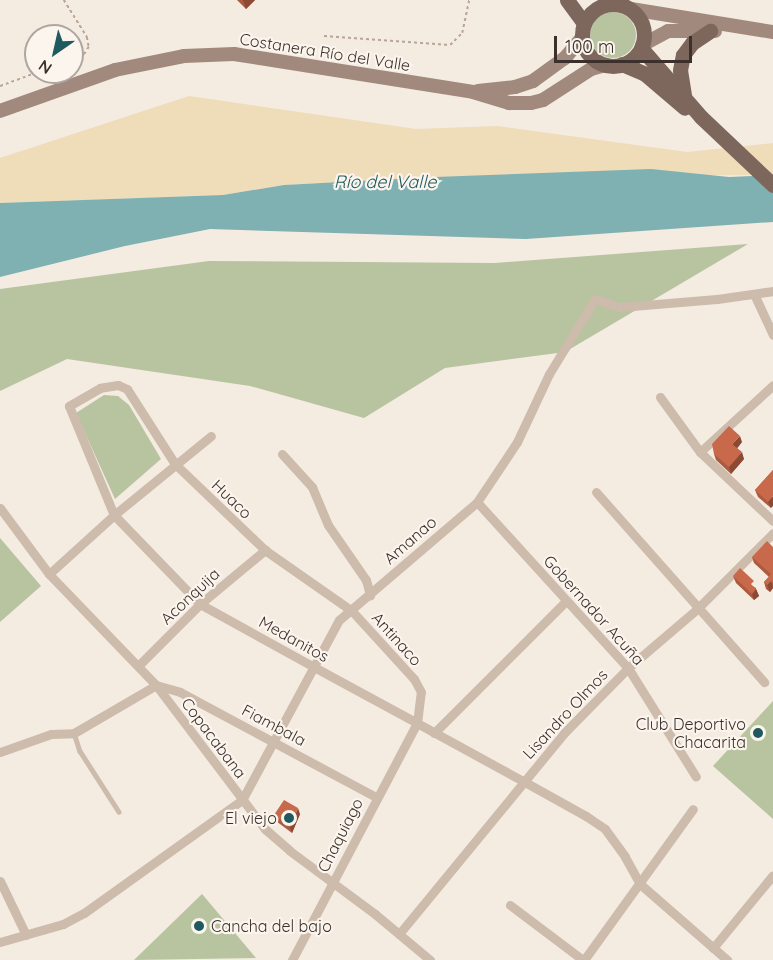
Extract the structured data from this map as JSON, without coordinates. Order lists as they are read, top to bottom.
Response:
{
  "streets": {
    "main road": ["Costanera Río del Valle"],
    "street": [
      "Huaco",
      "Amanao",
      "Aconquija",
      "Gobernador Acuña",
      "Medanitos",
      "Antinaco",
      "Lisandro Olmos",
      "Fiambala",
      "Copacabana",
      "Chaquiago"
    ]
  },
  "crossings": [
    ["Huaco", "Amanao"],
    ["Huaco", "Aconquija"],
    ["Huaco", "Medanitos"],
    ["Huaco", "Antinaco"],
    ["Amanao", "Gobernador Acuña"],
    ["Amanao", "Medanitos"],
    ["Amanao", "Antinaco"],
    ["Amanao", "Fiambala"],
    ["Amanao", "Copacabana"],
    ["Aconquija", "Medanitos"],
    ["Aconquija", "Copacabana"],
    ["Gobernador Acuña", "Lisandro Olmos"],
    ["Medanitos", "Antinaco"],
    ["Medanitos", "Lisandro Olmos"],
    ["Medanitos", "Chaquiago"],
    ["Antinaco", "Chaquiago"],
    ["Lisandro Olmos", "Copacabana"],
    ["Fiambala", "Copacabana"],
    ["Fiambala", "Chaquiago"],
    ["Copacabana", "Chaquiago"]
  ],
  "water": ["Río del Valle"],
  "places": ["Club Deportivo Chacarita", "El viejo", "Cancha del bajo"],
  "scale_bar": "100 m",
  "north": "bottom left"
}
